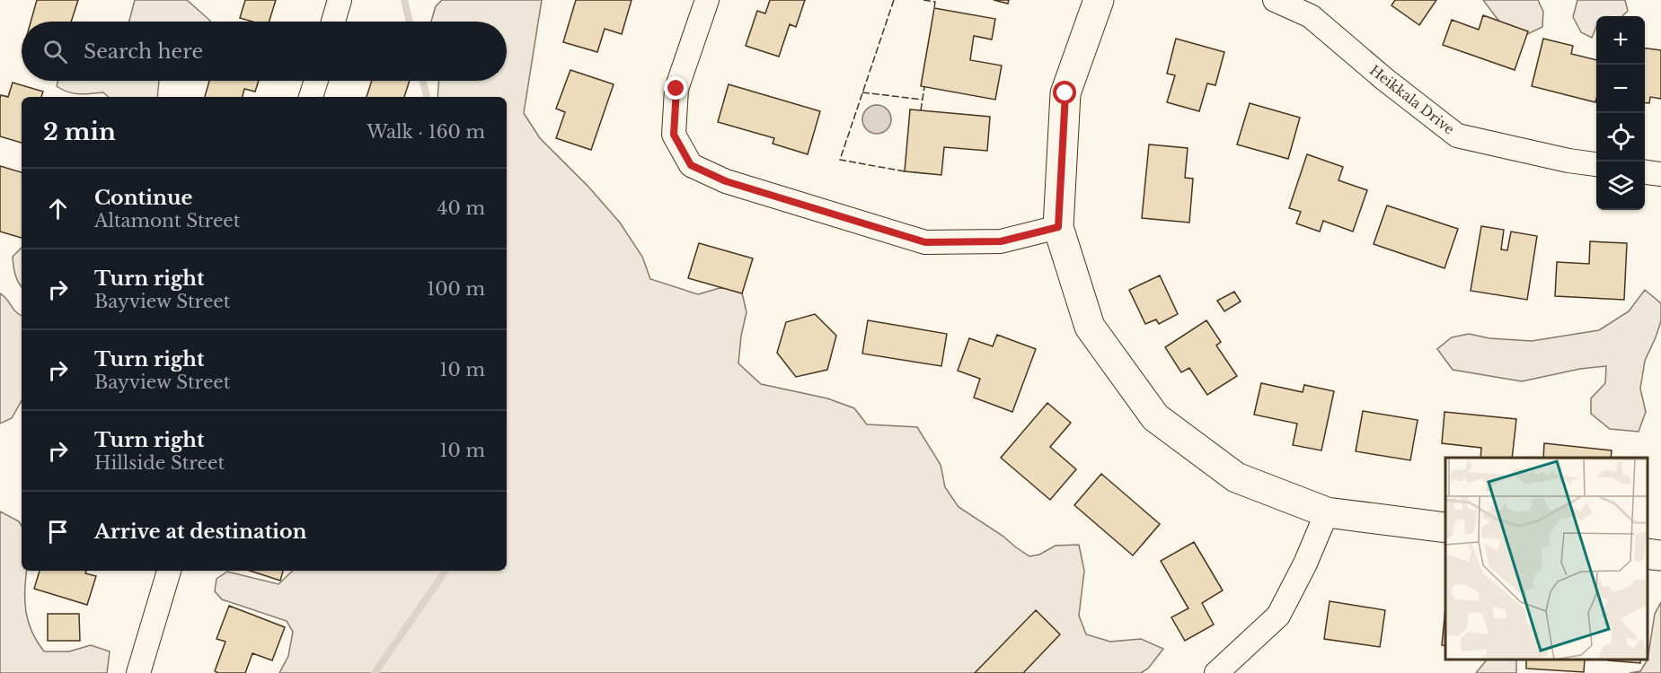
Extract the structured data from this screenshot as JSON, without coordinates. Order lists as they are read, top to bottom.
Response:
{
  "streets": {
    "street": ["Heikkala Drive"]
  },
  "page": {
    "map_buttons": ["+", "−"],
    "search": "Search here",
    "heading": ["2 min", "Walk · 160 m"],
    "list": [
      ["Continue", "Altamont Street", "40 m"],
      ["Turn right", "Bayview Street", "100 m"],
      ["Turn right", "Bayview Street", "10 m"],
      ["Turn right", "Hillside Street", "10 m"],
      "Arrive at destination"
    ]
  }
}
